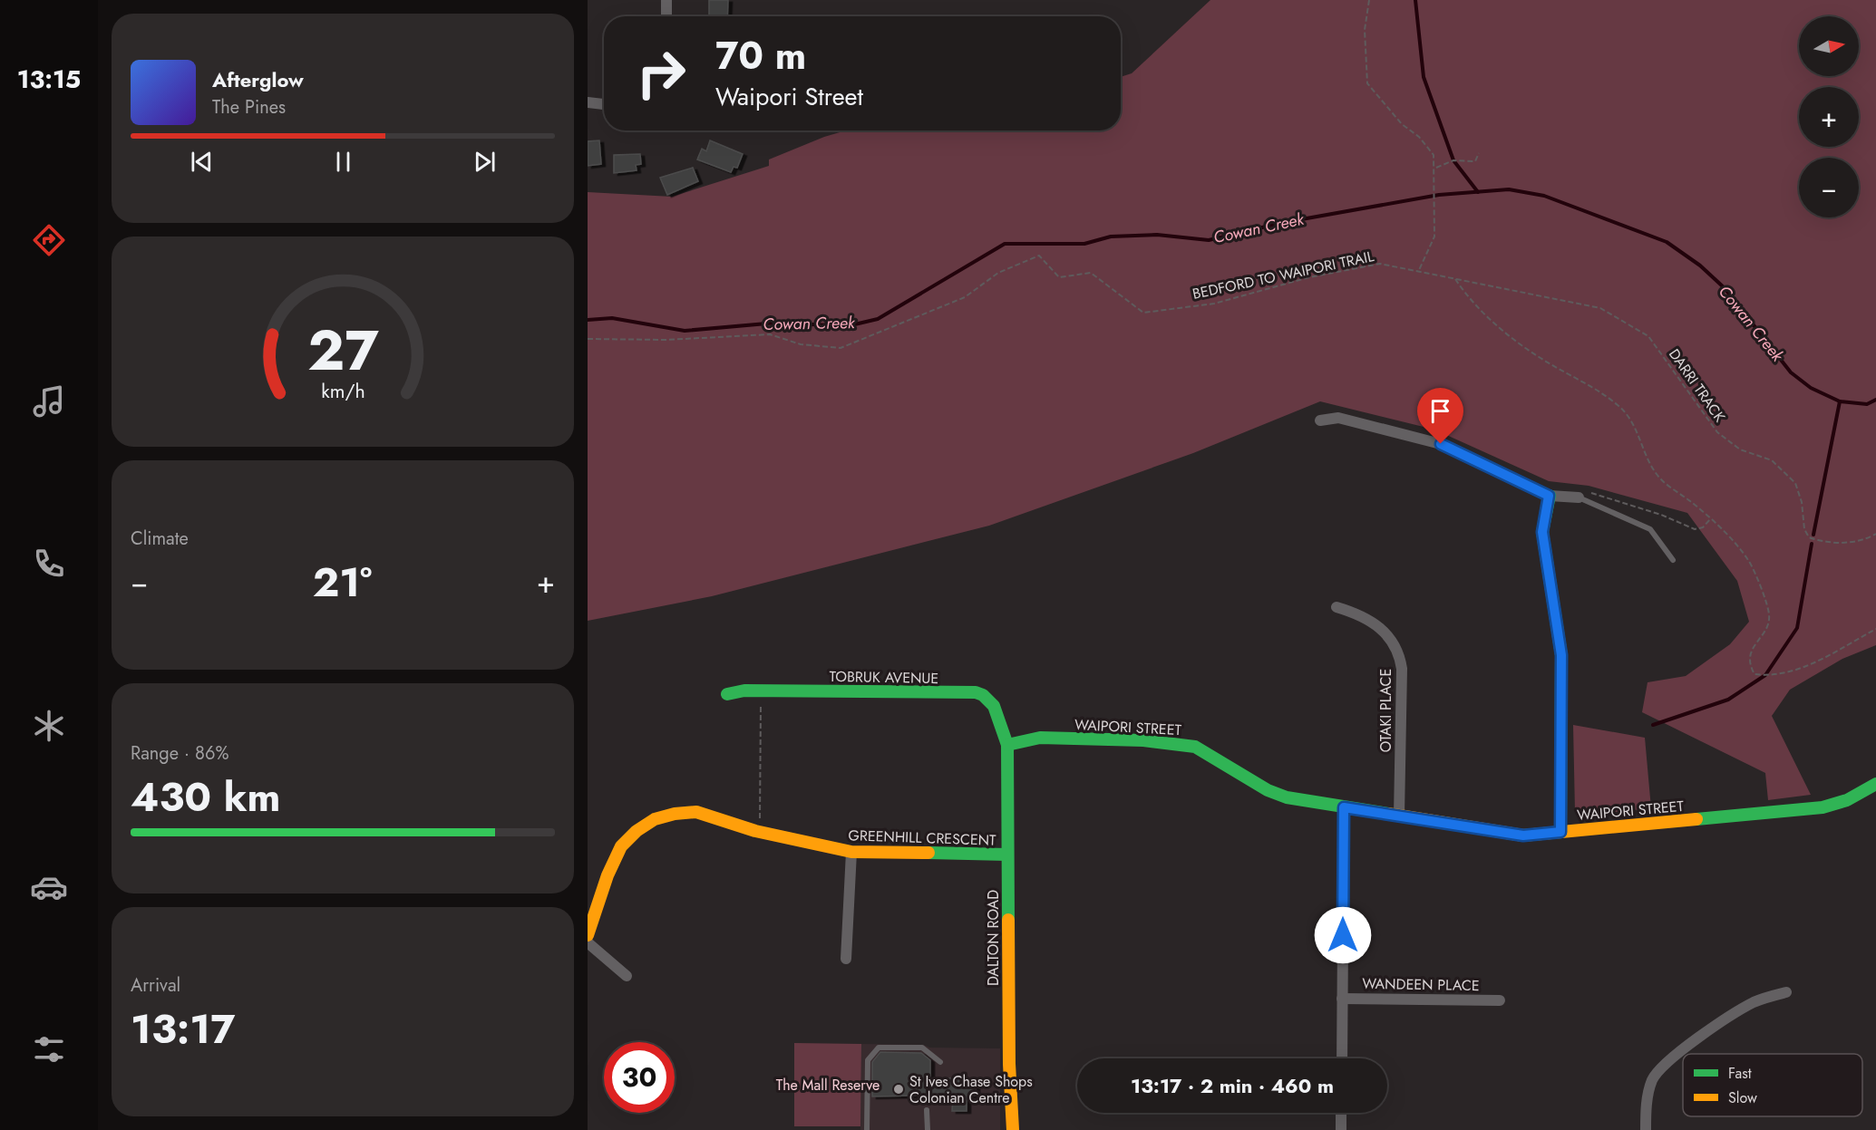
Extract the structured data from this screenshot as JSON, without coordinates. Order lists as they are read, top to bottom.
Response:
{
  "streets": {
    "street": [
      "TOBRUK AVENUE",
      "OTAKI PLACE",
      "WAIPORI STREET",
      "GREENHILL CRESCENT",
      "DALTON ROAD",
      "WANDEEN PLACE"
    ],
    "path": ["BEDFORD TO WAIPORI TRAIL", "DARRI TRACK"]
  },
  "crossings": [
    ["BEDFORD TO WAIPORI TRAIL", "DARRI TRACK"],
    ["TOBRUK AVENUE", "WAIPORI STREET"],
    ["TOBRUK AVENUE", "DALTON ROAD"],
    ["OTAKI PLACE", "WAIPORI STREET"],
    ["WAIPORI STREET", "DALTON ROAD"],
    ["GREENHILL CRESCENT", "DALTON ROAD"]
  ],
  "water": ["Cowan Creek"],
  "parks": ["The Mall Reserve"],
  "places": ["St Ives Chase Shops Colonian Centre"],
  "legend": ["Fast", "Slow"],
  "north": "right",
  "page": {
    "tabs": "13:15",
    "map_buttons": ["+", "−"],
    "turn": ["70 m", "Waipori Street"],
    "song": ["Afterglow", "The Pines"],
    "tile": [
      "Climate",
      ["Range · 86%", "430 km"],
      ["Arrival", "13:17"]
    ],
    "heat": ["−", "21°", "+"],
    "limit": "30",
    "trip": "13:17 · 2 min · 460 m",
    "gauge": ["27", "km/h"]
  }
}
